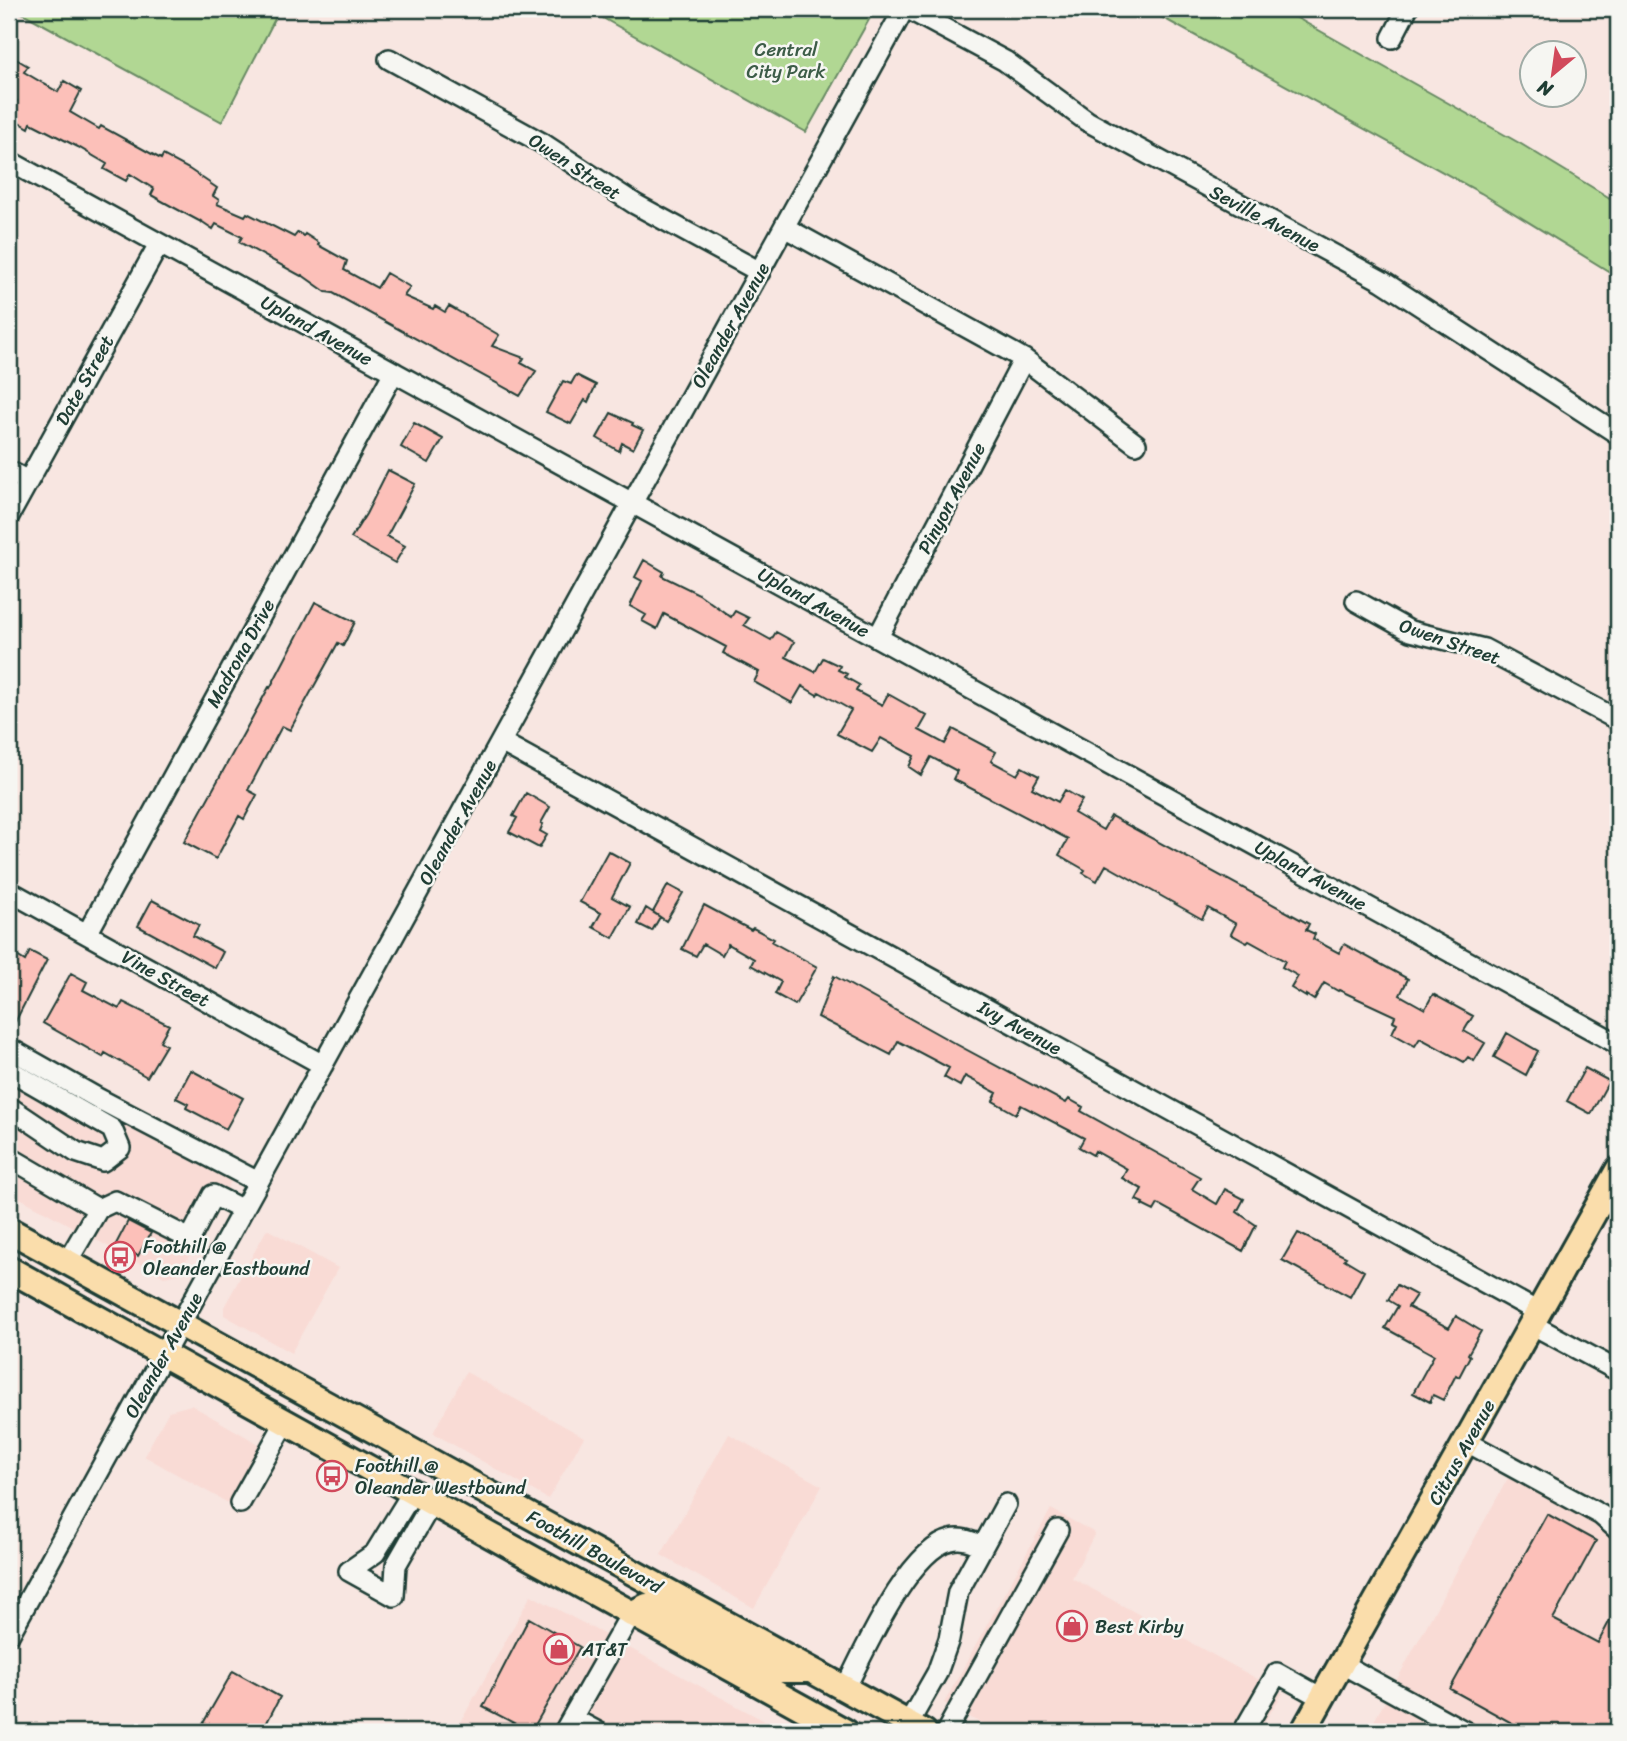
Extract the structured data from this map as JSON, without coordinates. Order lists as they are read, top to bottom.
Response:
{
  "streets": {
    "main road": ["Citrus Avenue", "Foothill Boulevard"],
    "street": [
      "Owen Street",
      "Seville Avenue",
      "Oleander Avenue",
      "Upland Avenue",
      "Date Street",
      "Pinyon Avenue",
      "Madrona Drive",
      "Vine Street",
      "Ivy Avenue"
    ]
  },
  "crossings": [
    ["Owen Street", "Oleander Avenue"],
    ["Seville Avenue", "Oleander Avenue"],
    ["Oleander Avenue", "Upland Avenue"],
    ["Oleander Avenue", "Vine Street"],
    ["Oleander Avenue", "Ivy Avenue"],
    ["Oleander Avenue", "Foothill Boulevard"],
    ["Upland Avenue", "Date Street"],
    ["Upland Avenue", "Pinyon Avenue"],
    ["Upland Avenue", "Madrona Drive"],
    ["Madrona Drive", "Vine Street"],
    ["Ivy Avenue", "Citrus Avenue"]
  ],
  "parks": ["Central City Park"],
  "places": {
    "bus stop": ["Foothill @ Oleander Eastbound", "Foothill @ Oleander Westbound"],
    "shop": ["Best Kirby", "AT&T"]
  },
  "north": "bottom left"
}
